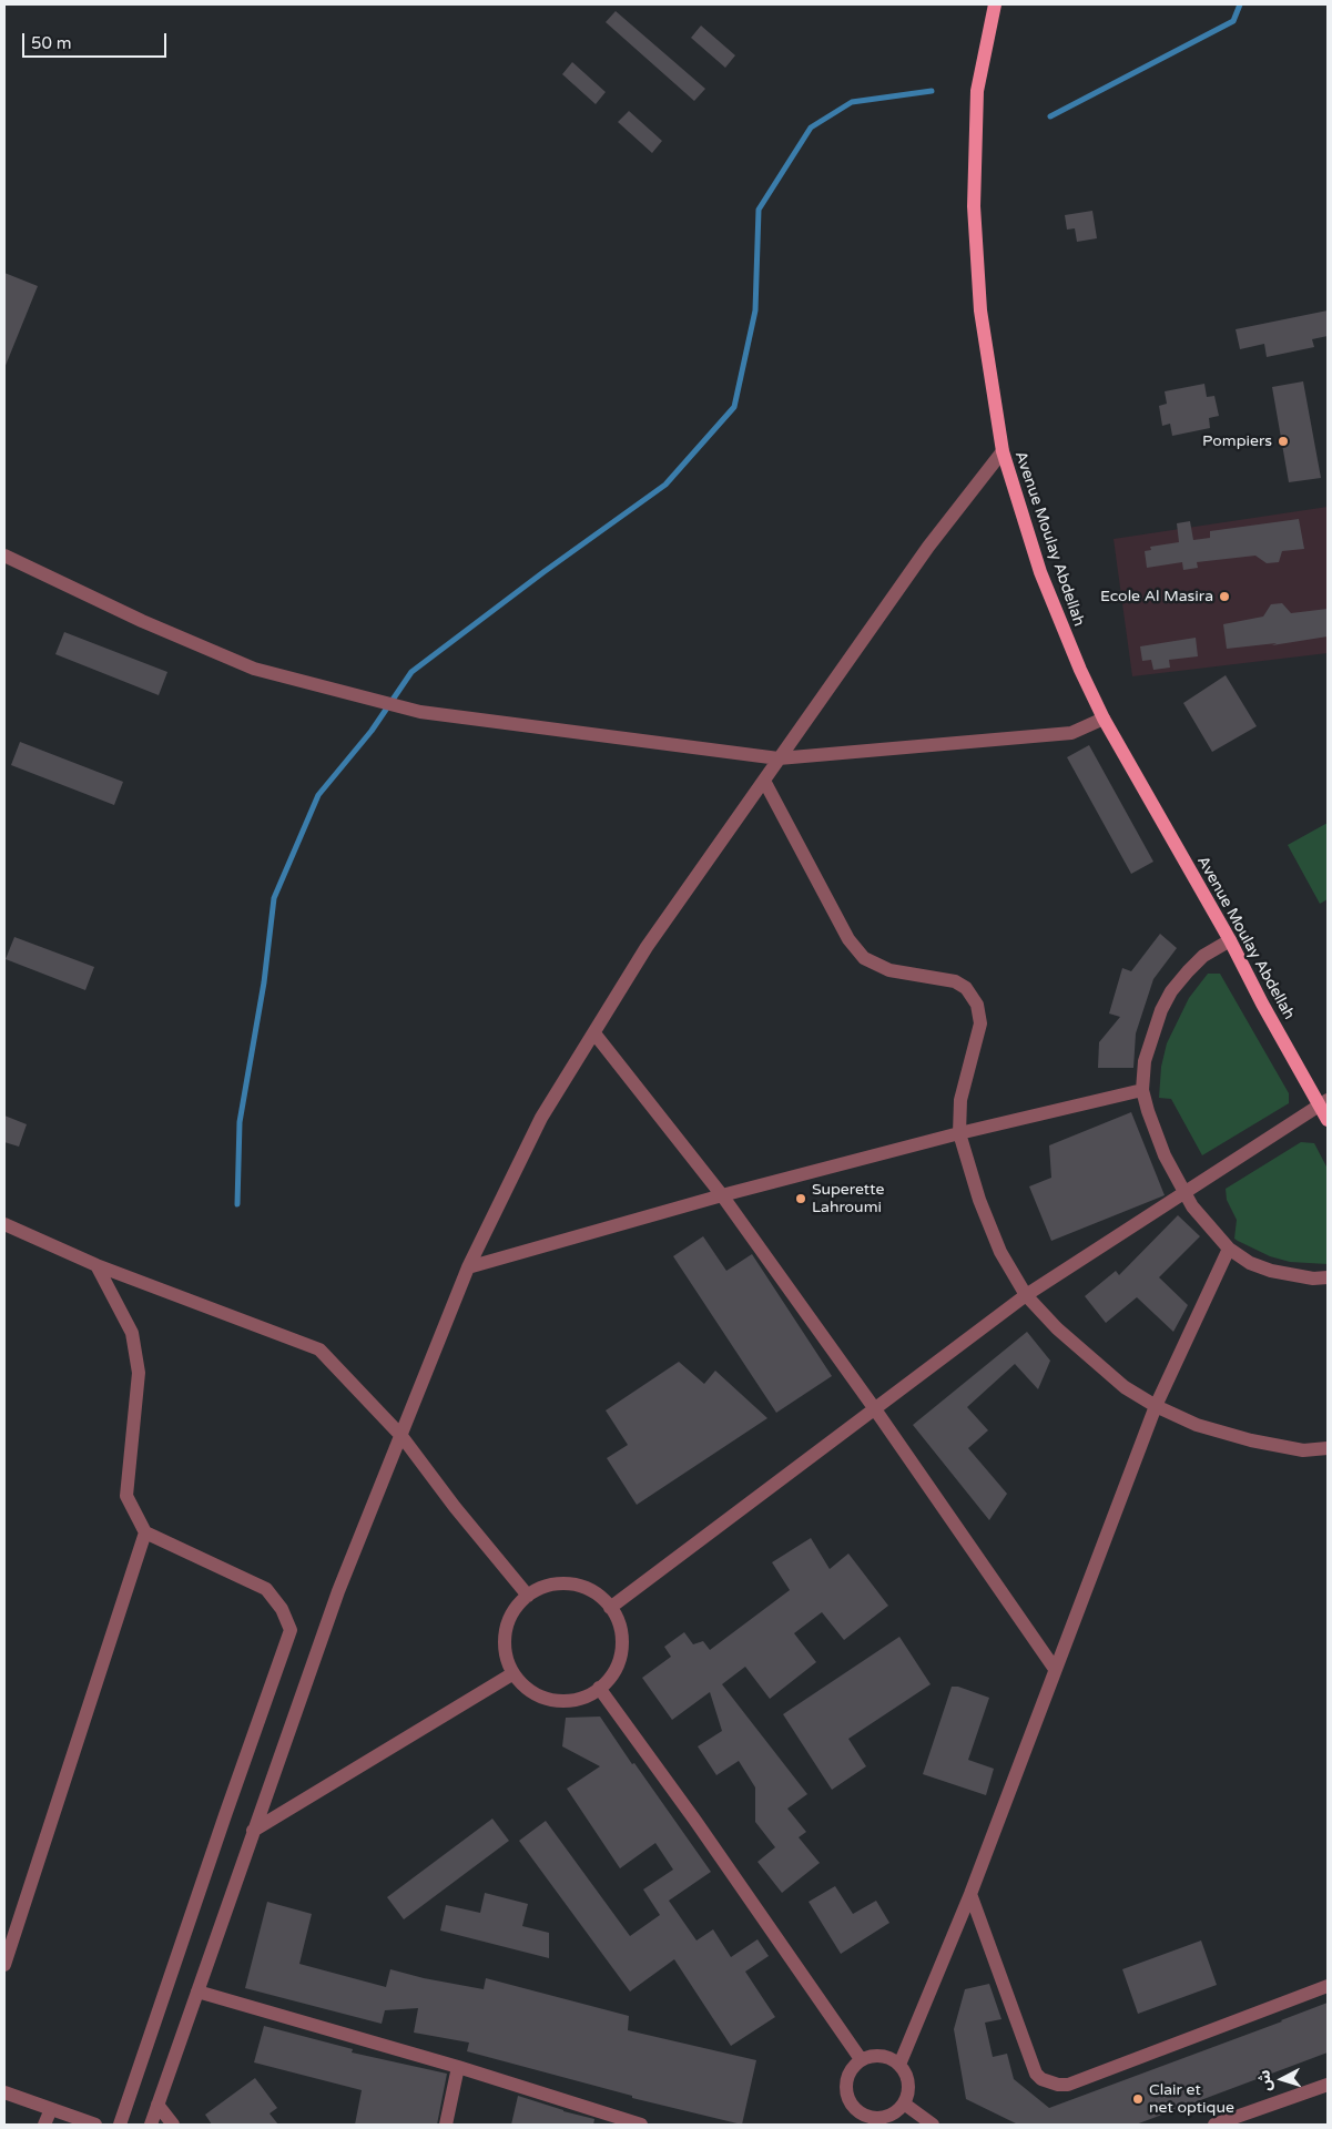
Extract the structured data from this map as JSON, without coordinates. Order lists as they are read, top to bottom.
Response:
{
  "streets": {
    "main road": ["Avenue Moulay Abdellah"]
  },
  "places": [
    "Pompiers",
    "Ecole Al Masira",
    "Superette Lahroumi",
    "Clair et net optique"
  ],
  "scale_bar": "50 m",
  "north": "left"
}
